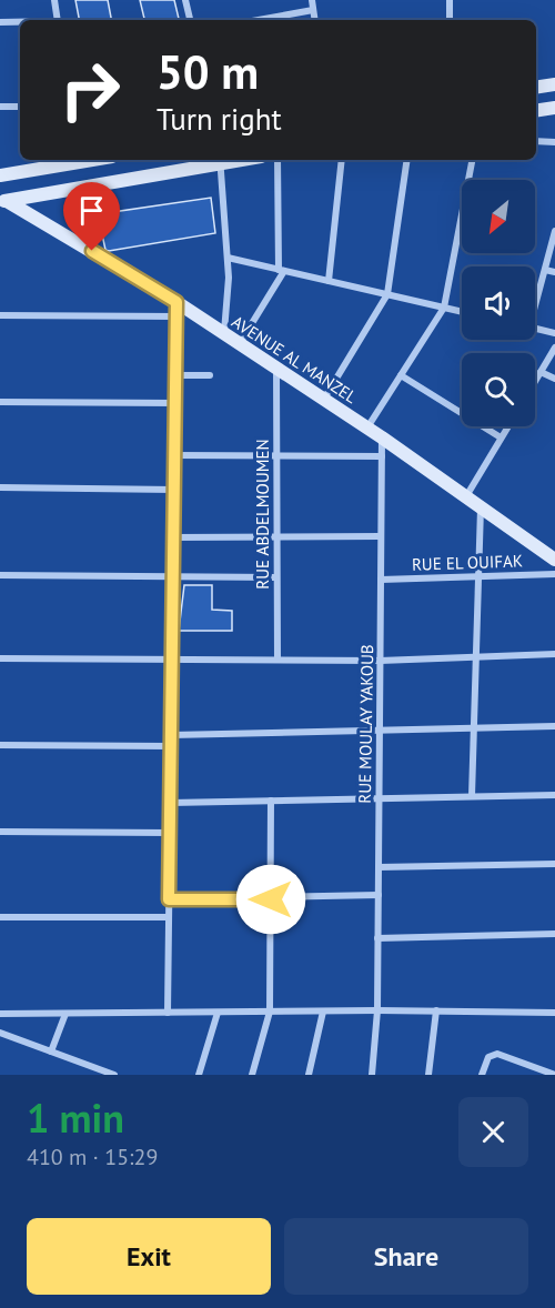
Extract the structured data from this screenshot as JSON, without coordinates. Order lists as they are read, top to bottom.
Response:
{
  "streets": {
    "street": [
      "AVENUE AL MANZEL",
      "RUE ABDELMOUMEN",
      "RUE EL OUIFAK",
      "RUE MOULAY YAKOUB"
    ]
  },
  "crossings": [
    ["AVENUE AL MANZEL", "RUE ABDELMOUMEN"],
    ["AVENUE AL MANZEL", "RUE MOULAY YAKOUB"],
    ["RUE EL OUIFAK", "RUE MOULAY YAKOUB"]
  ],
  "north": "bottom left",
  "page": {
    "turn": ["50 m", "Turn right"],
    "heading": ["1 min", "410 m · 15:29"],
    "buttons": ["Exit", "Share"]
  }
}
